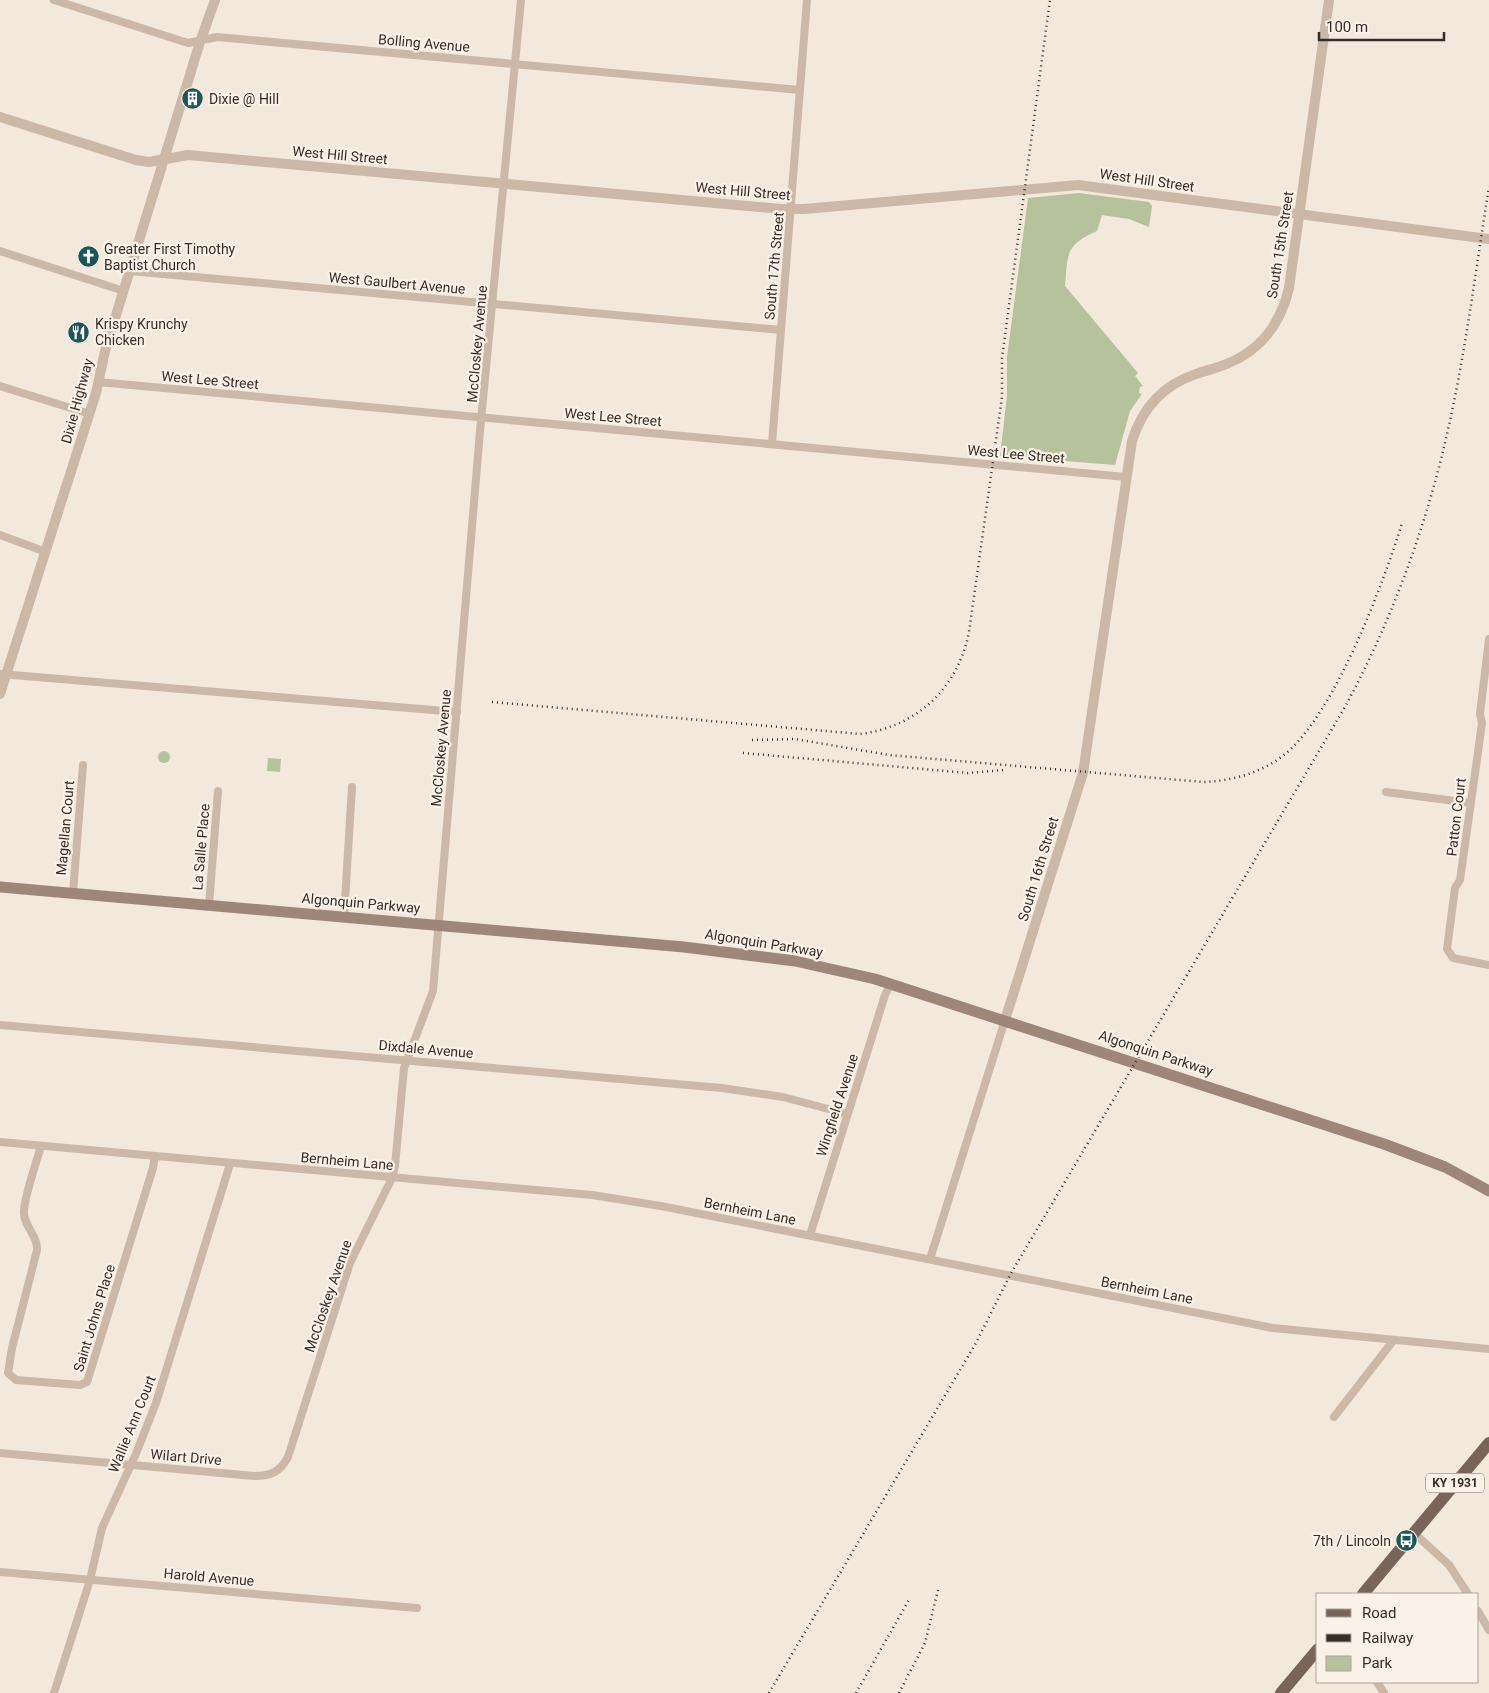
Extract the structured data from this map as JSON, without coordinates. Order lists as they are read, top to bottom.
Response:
{
  "streets": {
    "main road": ["Algonquin Parkway", "KY 1931"],
    "street": [
      "Bolling Avenue",
      "West Hill Street",
      "South 15th Street",
      "South 17th Street",
      "West Gaulbert Avenue",
      "McCloskey Avenue",
      "West Lee Street",
      "Dixie Highway",
      "Patton Court",
      "Magellan Court",
      "La Salle Place",
      "South 16th Street",
      "Dixdale Avenue",
      "Wingfield Avenue",
      "Bernheim Lane",
      "Saint Johns Place",
      "Wallie Ann Court",
      "Wilart Drive",
      "Harold Avenue"
    ]
  },
  "crossings": [
    ["Bolling Avenue", "South 17th Street"],
    ["Bolling Avenue", "McCloskey Avenue"],
    ["Bolling Avenue", "Dixie Highway"],
    ["West Hill Street", "South 15th Street"],
    ["West Hill Street", "South 17th Street"],
    ["West Hill Street", "McCloskey Avenue"],
    ["West Hill Street", "Dixie Highway"],
    ["South 15th Street", "West Lee Street"],
    ["South 15th Street", "South 16th Street"],
    ["South 17th Street", "West Gaulbert Avenue"],
    ["South 17th Street", "West Lee Street"],
    ["West Gaulbert Avenue", "McCloskey Avenue"],
    ["West Gaulbert Avenue", "Dixie Highway"],
    ["McCloskey Avenue", "West Lee Street"],
    ["McCloskey Avenue", "Algonquin Parkway"],
    ["McCloskey Avenue", "Dixdale Avenue"],
    ["McCloskey Avenue", "Bernheim Lane"],
    ["McCloskey Avenue", "Wilart Drive"],
    ["West Lee Street", "Dixie Highway"],
    ["West Lee Street", "South 16th Street"],
    ["Magellan Court", "Algonquin Parkway"],
    ["La Salle Place", "Algonquin Parkway"],
    ["South 16th Street", "Algonquin Parkway"],
    ["South 16th Street", "Bernheim Lane"],
    ["Algonquin Parkway", "Wingfield Avenue"],
    ["Dixdale Avenue", "Wingfield Avenue"],
    ["Wingfield Avenue", "Bernheim Lane"],
    ["Bernheim Lane", "Saint Johns Place"],
    ["Bernheim Lane", "Wallie Ann Court"],
    ["Wallie Ann Court", "Wilart Drive"],
    ["Wallie Ann Court", "Harold Avenue"]
  ],
  "places": {
    "building": ["Dixie @ Hill"],
    "church": ["Greater First Timothy Baptist Church"],
    "restaurant": ["Krispy Krunchy Chicken"],
    "bus stop": ["7th / Lincoln"]
  },
  "legend": ["Road", "Railway", "Park"],
  "scale_bar": "100 m"
}
